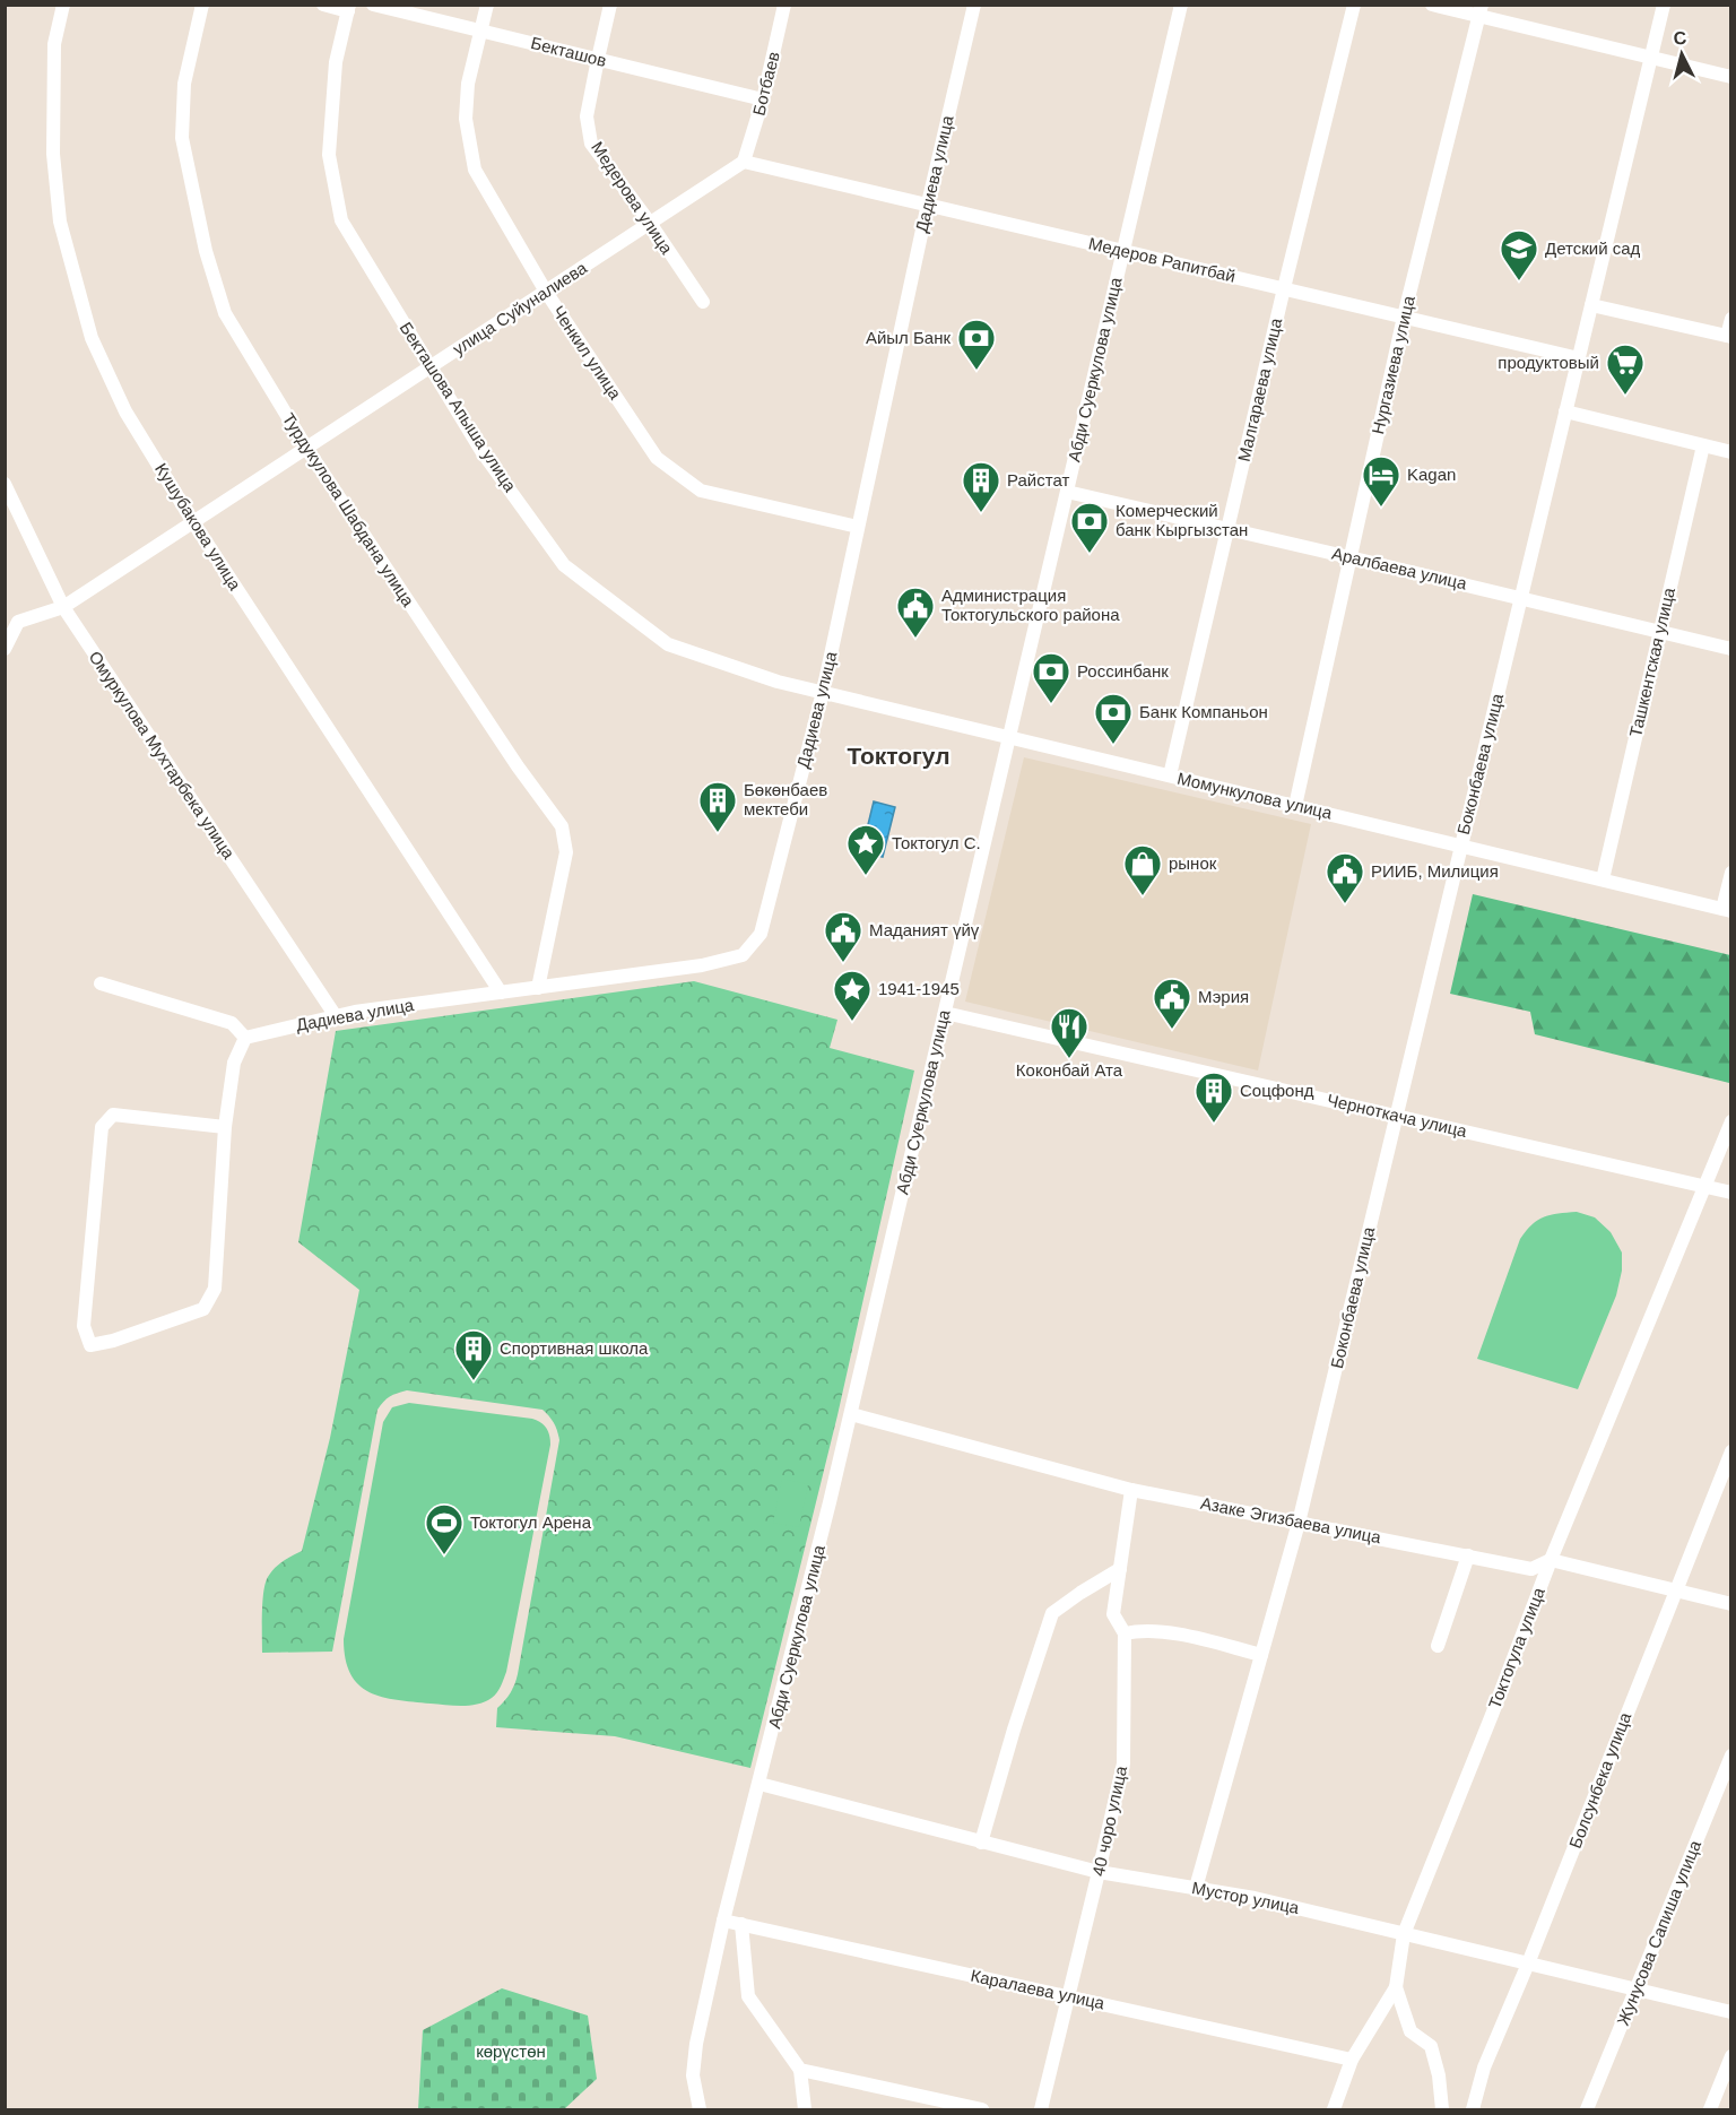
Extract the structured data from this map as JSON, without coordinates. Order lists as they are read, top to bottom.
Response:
{
  "streets": {
    "street": [
      "Бекташов",
      "Ботбаев",
      "Дадиева улица",
      "Медерова улица",
      "Медеров Рапитбай",
      "улица Суйуналиева",
      "Ченкил улица",
      "Нургазиева улица",
      "Абди Суеркулова улица",
      "Малгараева улица",
      "Бекташова Апыша улица",
      "Турдукулова Шабдана улица",
      "Кушубакова улица",
      "Аралбаева улица",
      "Ташкентская улица",
      "Омуркулова Мухтарбека улица",
      "Боконбаева улица",
      "Момункулова улица",
      "Черноткача улица",
      "Азаке Эгизбаева улица",
      "Токтогула улица",
      "Болсунбека улица",
      "40 чоро улица",
      "Мустор улица",
      "Жунусова Сапиша улица",
      "Каралаева улица"
    ]
  },
  "crossings": [
    ["Бекташов", "Ботбаев"],
    ["Бекташов", "Медерова улица"],
    ["Бекташов", "Ченкил улица"],
    ["Ботбаев", "Медеров Рапитбай"],
    ["Ботбаев", "улица Суйуналиева"],
    ["Дадиева улица", "Медеров Рапитбай"],
    ["Дадиева улица", "Ченкил улица"],
    ["Дадиева улица", "Турдукулова Шабдана улица"],
    ["Дадиева улица", "Кушубакова улица"],
    ["Дадиева улица", "Омуркулова Мухтарбека улица"],
    ["Дадиева улица", "Момункулова улица"],
    ["Медерова улица", "улица Суйуналиева"],
    ["Медеров Рапитбай", "улица Суйуналиева"],
    ["Медеров Рапитбай", "Нургазиева улица"],
    ["Медеров Рапитбай", "Абди Суеркулова улица"],
    ["Медеров Рапитбай", "Малгараева улица"],
    ["Медеров Рапитбай", "Боконбаева улица"],
    ["улица Суйуналиева", "Ченкил улица"],
    ["улица Суйуналиева", "Бекташова Апыша улица"],
    ["улица Суйуналиева", "Турдукулова Шабдана улица"],
    ["улица Суйуналиева", "Кушубакова улица"],
    ["улица Суйуналиева", "Омуркулова Мухтарбека улица"],
    ["Нургазиева улица", "Аралбаева улица"],
    ["Нургазиева улица", "Момункулова улица"],
    ["Абди Суеркулова улица", "Аралбаева улица"],
    ["Абди Суеркулова улица", "Момункулова улица"],
    ["Абди Суеркулова улица", "Черноткача улица"],
    ["Абди Суеркулова улица", "Азаке Эгизбаева улица"],
    ["Абди Суеркулова улица", "Мустор улица"],
    ["Абди Суеркулова улица", "Каралаева улица"],
    ["Малгараева улица", "Аралбаева улица"],
    ["Малгараева улица", "Момункулова улица"],
    ["Бекташова Апыша улица", "Момункулова улица"],
    ["Аралбаева улица", "Ташкентская улица"],
    ["Аралбаева улица", "Боконбаева улица"],
    ["Ташкентская улица", "Момункулова улица"],
    ["Боконбаева улица", "Момункулова улица"],
    ["Боконбаева улица", "Черноткача улица"],
    ["Боконбаева улица", "Азаке Эгизбаева улица"],
    ["Боконбаева улица", "Мустор улица"],
    ["Черноткача улица", "Токтогула улица"],
    ["Азаке Эгизбаева улица", "Токтогула улица"],
    ["Азаке Эгизбаева улица", "Болсунбека улица"],
    ["Азаке Эгизбаева улица", "40 чоро улица"],
    ["Токтогула улица", "Мустор улица"],
    ["Токтогула улица", "Каралаева улица"],
    ["Болсунбека улица", "Мустор улица"],
    ["40 чоро улица", "Мустор улица"],
    ["40 чоро улица", "Каралаева улица"],
    ["Мустор улица", "Жунусова Сапиша улица"]
  ],
  "districts": ["Токтогул"],
  "parks": ["көрүстөн"],
  "places": {
    "school or university": ["Детский сад"],
    "bank": [
      "Айыл Банк",
      "Комерческий банк Кыргызстан",
      "Россинбанк",
      "Банк Компаньон"
    ],
    "supermarket": ["продуктовый"],
    "hotel": ["Kagan"],
    "building": [
      "Райстат",
      "Бөкөнбаев мектеби",
      "Соцфонд",
      "Спортивная школа"
    ],
    "public building": [
      "Администрация Токтогульского района",
      "РИИБ, Милиция",
      "Маданият үйү",
      "Мэрия"
    ],
    "place": ["Токтогул С.", "1941-1945"],
    "shop": ["рынок"],
    "restaurant": ["Коконбай Ата"],
    "sports": ["Токтогул Арена"]
  },
  "north": "top"
}
